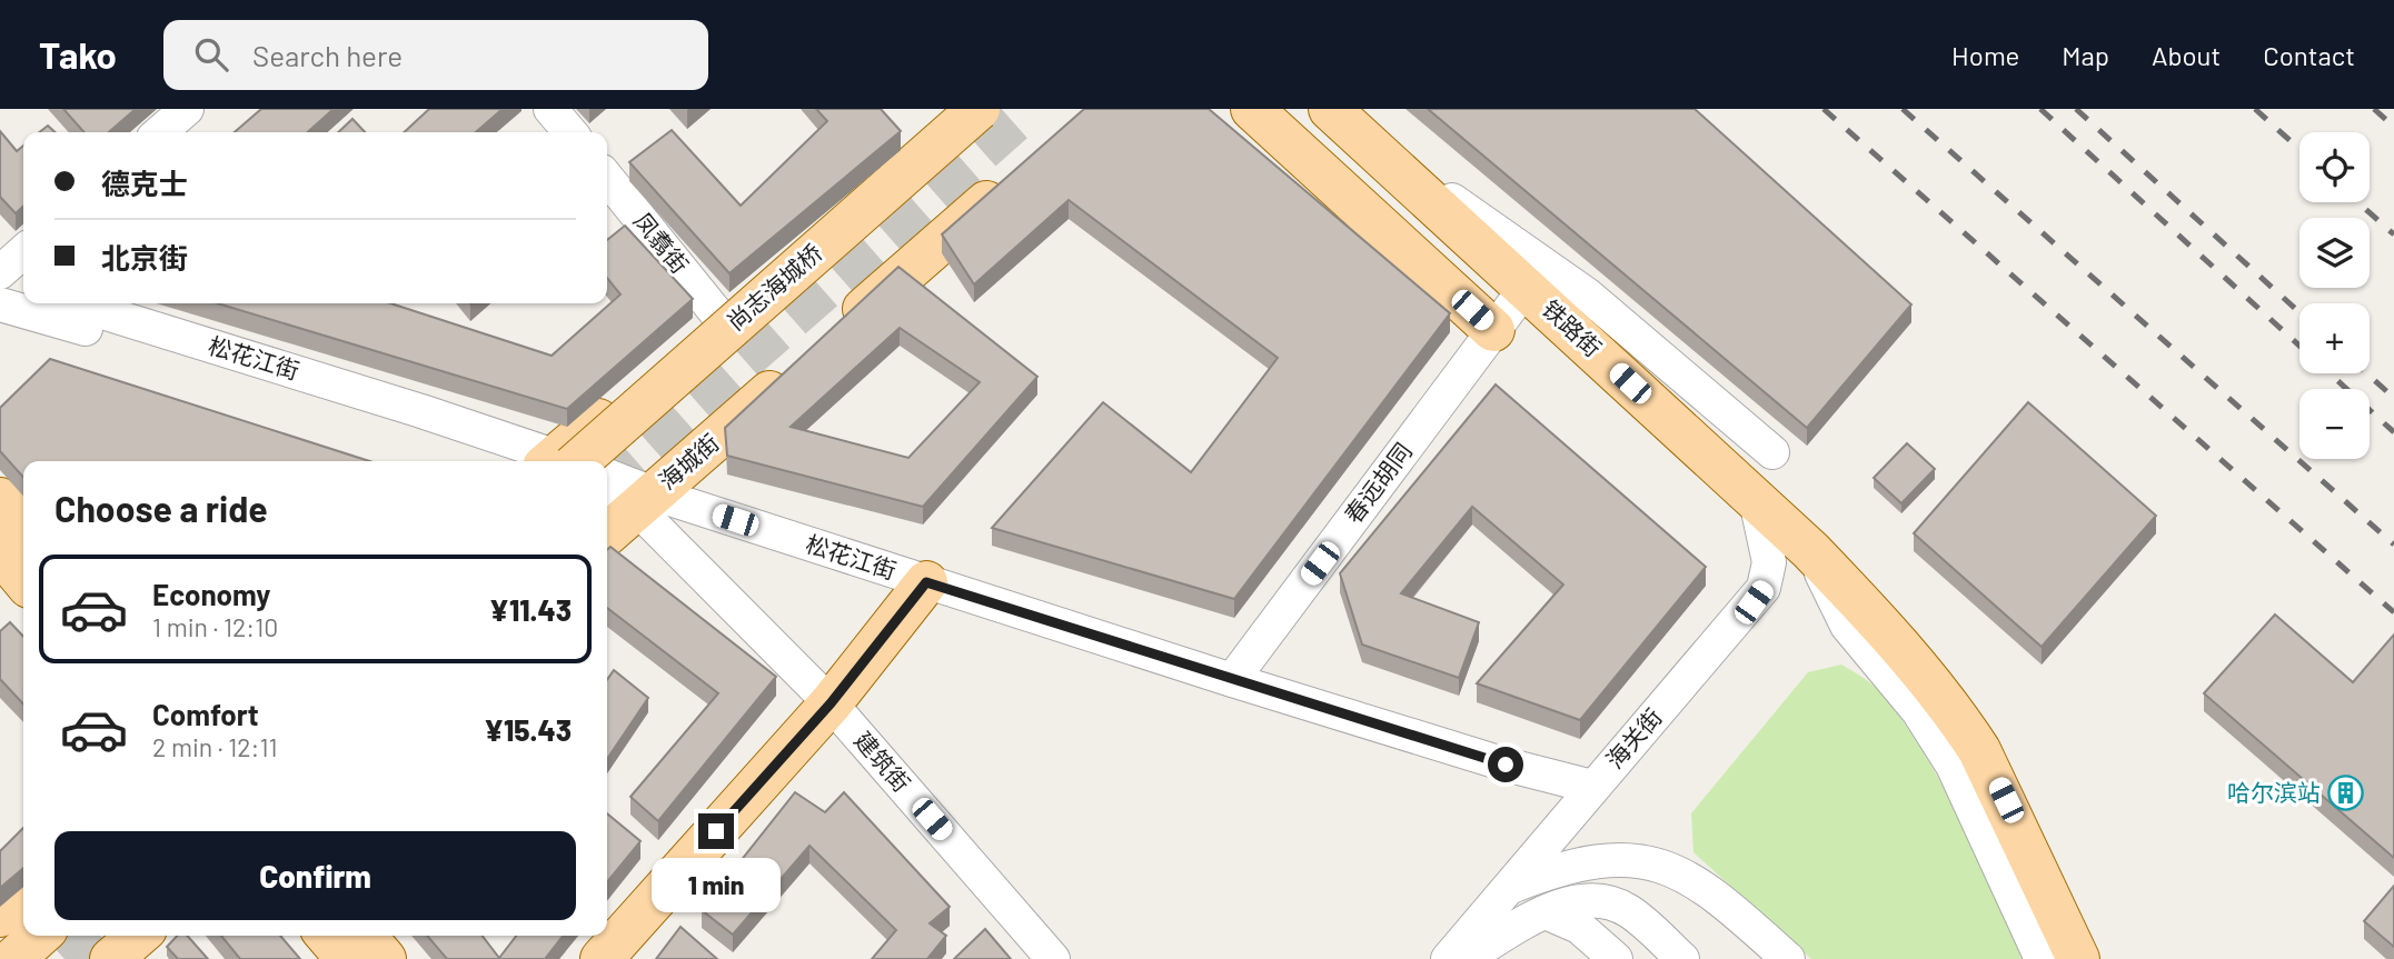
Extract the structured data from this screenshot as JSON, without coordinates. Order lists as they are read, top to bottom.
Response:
{
  "streets": {
    "main road": ["尚志海城桥", "铁路街", "海城街"],
    "street": [
      "凤翥街",
      "松花江街",
      "春远胡同",
      "海关街",
      "建筑街"
    ]
  },
  "crossings": [
    ["铁路街", "春远胡同"],
    ["铁路街", "海关街"],
    ["松花江街", "海城街"],
    ["松花江街", "春远胡同"],
    ["松花江街", "海关街"],
    ["松花江街", "建筑街"],
    ["海城街", "建筑街"]
  ],
  "places": {
    "building": ["哈尔滨站"]
  },
  "page": {
    "header": "Tako",
    "search": "Search here",
    "nav": [
      "Home",
      "Map",
      "About",
      "Contact"
    ],
    "map_buttons": ["+", "−"],
    "banner": ["德克士", "北京街"],
    "heading": "Choose a ride",
    "list": [
      {
        "name": "Economy",
        "note": "1 min · 12:10",
        "value": "¥11.43"
      },
      {
        "name": "Comfort",
        "note": "2 min · 12:11",
        "value": "¥15.43"
      }
    ],
    "buttons": "Confirm",
    "bubble": "1 min"
  }
}
